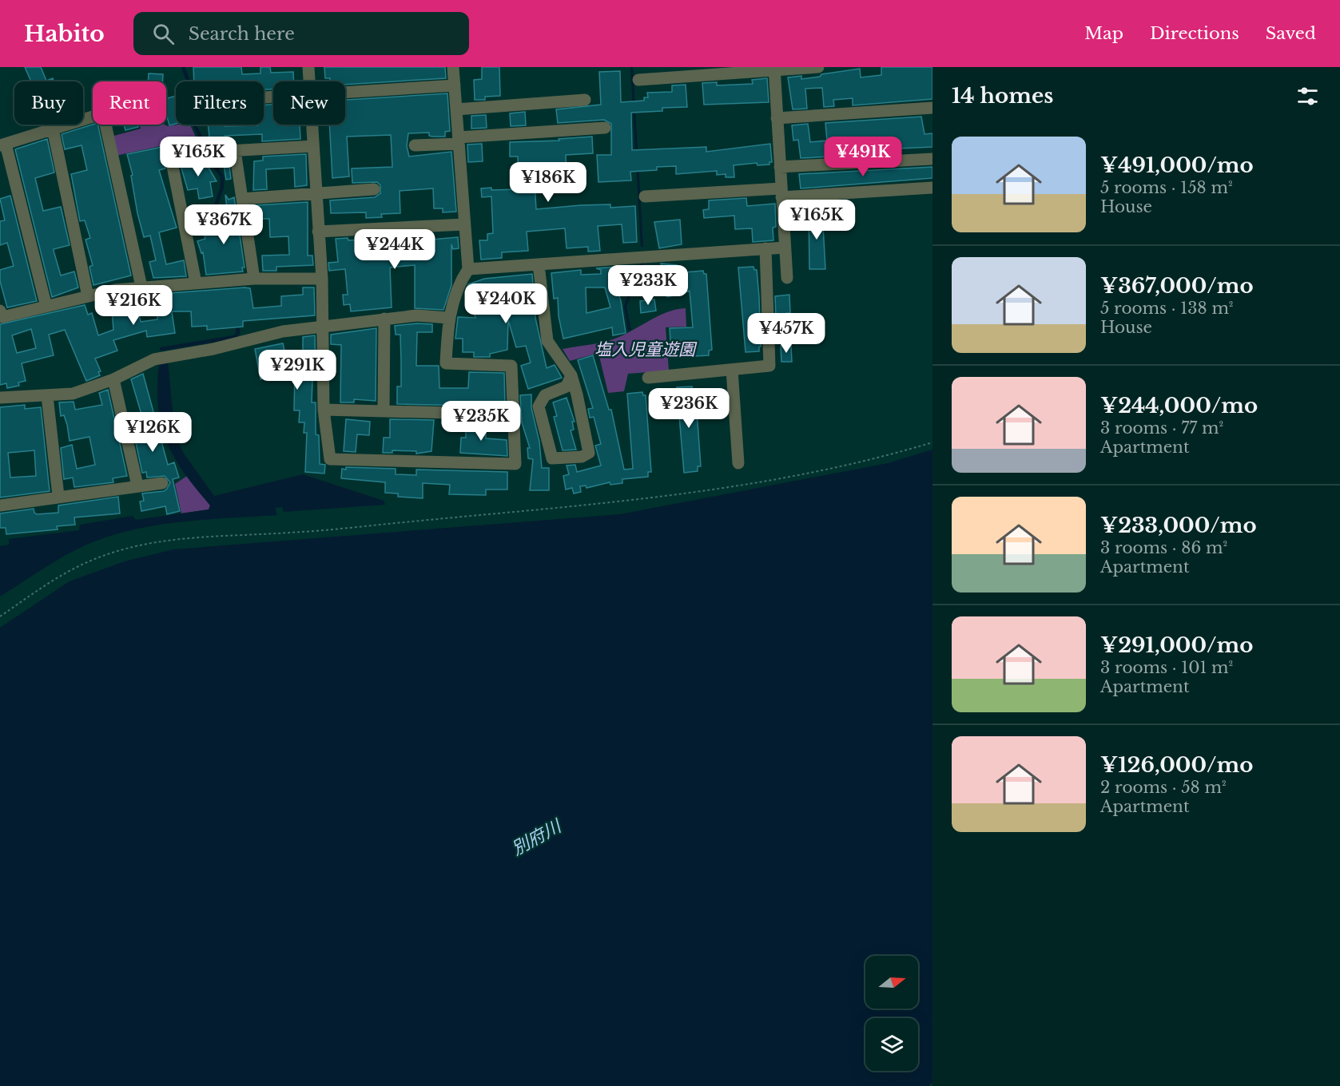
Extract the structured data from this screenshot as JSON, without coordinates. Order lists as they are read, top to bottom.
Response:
{
  "water": ["別府川"],
  "parks": ["塩入児童遊園"],
  "north": "right",
  "page": {
    "header": "Habito",
    "search": "Search here",
    "nav": ["Map", "Directions", "Saved"],
    "heading": "14 homes",
    "chip": [
      "Buy",
      "Rent",
      "Filters",
      "New"
    ],
    "list": [
      {
        "name": "¥491,000/mo",
        "note": "5 rooms · 158 m² · House"
      },
      {
        "name": "¥367,000/mo",
        "note": "5 rooms · 138 m² · House"
      },
      {
        "name": "¥244,000/mo",
        "note": "3 rooms · 77 m² · Apartment"
      },
      {
        "name": "¥233,000/mo",
        "note": "3 rooms · 86 m² · Apartment"
      },
      {
        "name": "¥291,000/mo",
        "note": "3 rooms · 101 m² · Apartment"
      },
      {
        "name": "¥126,000/mo",
        "note": "2 rooms · 58 m² · Apartment"
      }
    ],
    "price": [
      "¥165K",
      "¥491K",
      "¥186K",
      "¥165K",
      "¥367K",
      "¥244K",
      "¥233K",
      "¥240K",
      "¥216K",
      "¥457K",
      "¥291K",
      "¥236K",
      "¥235K",
      "¥126K"
    ]
  }
}
